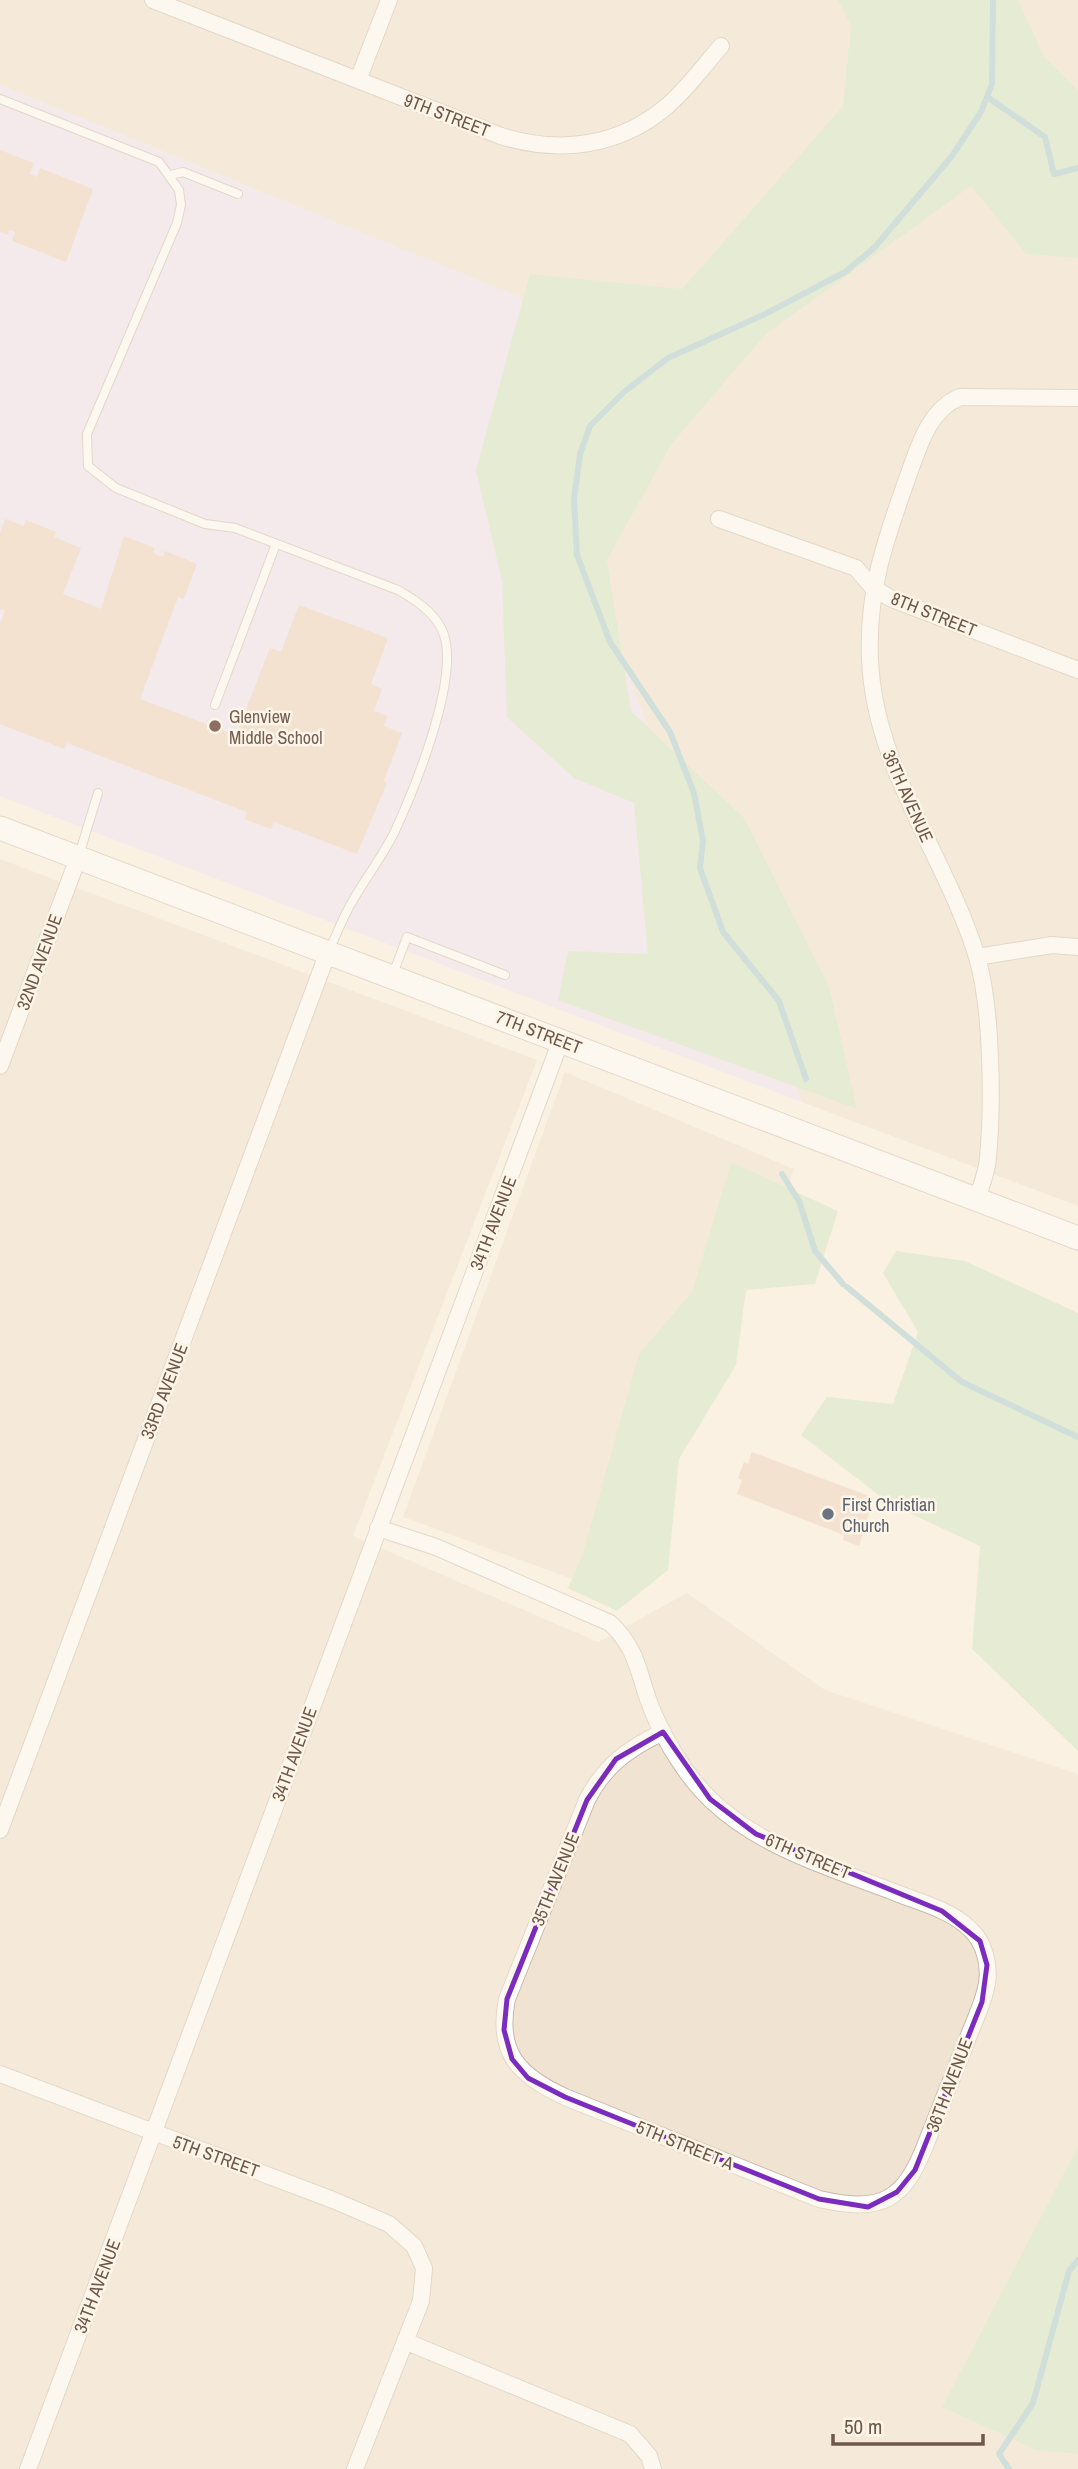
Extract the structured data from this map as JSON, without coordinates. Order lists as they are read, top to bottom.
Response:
{
  "streets": {
    "main road": ["7TH STREET"],
    "street": [
      "9TH STREET",
      "8TH STREET",
      "36TH AVENUE",
      "32ND AVENUE",
      "34TH AVENUE",
      "33RD AVENUE",
      "6TH STREET",
      "35TH AVENUE",
      "5TH STREET A",
      "5TH STREET"
    ]
  },
  "crossings": [
    ["8TH STREET", "36TH AVENUE"],
    ["36TH AVENUE", "7TH STREET"],
    ["36TH AVENUE", "6TH STREET"],
    ["36TH AVENUE", "5TH STREET A"],
    ["32ND AVENUE", "7TH STREET"],
    ["7TH STREET", "34TH AVENUE"],
    ["7TH STREET", "33RD AVENUE"],
    ["34TH AVENUE", "6TH STREET"],
    ["34TH AVENUE", "5TH STREET"],
    ["6TH STREET", "35TH AVENUE"],
    ["35TH AVENUE", "5TH STREET A"]
  ],
  "places": ["Glenview Middle School", "First Christian Church"],
  "scale_bar": "50 m"
}
